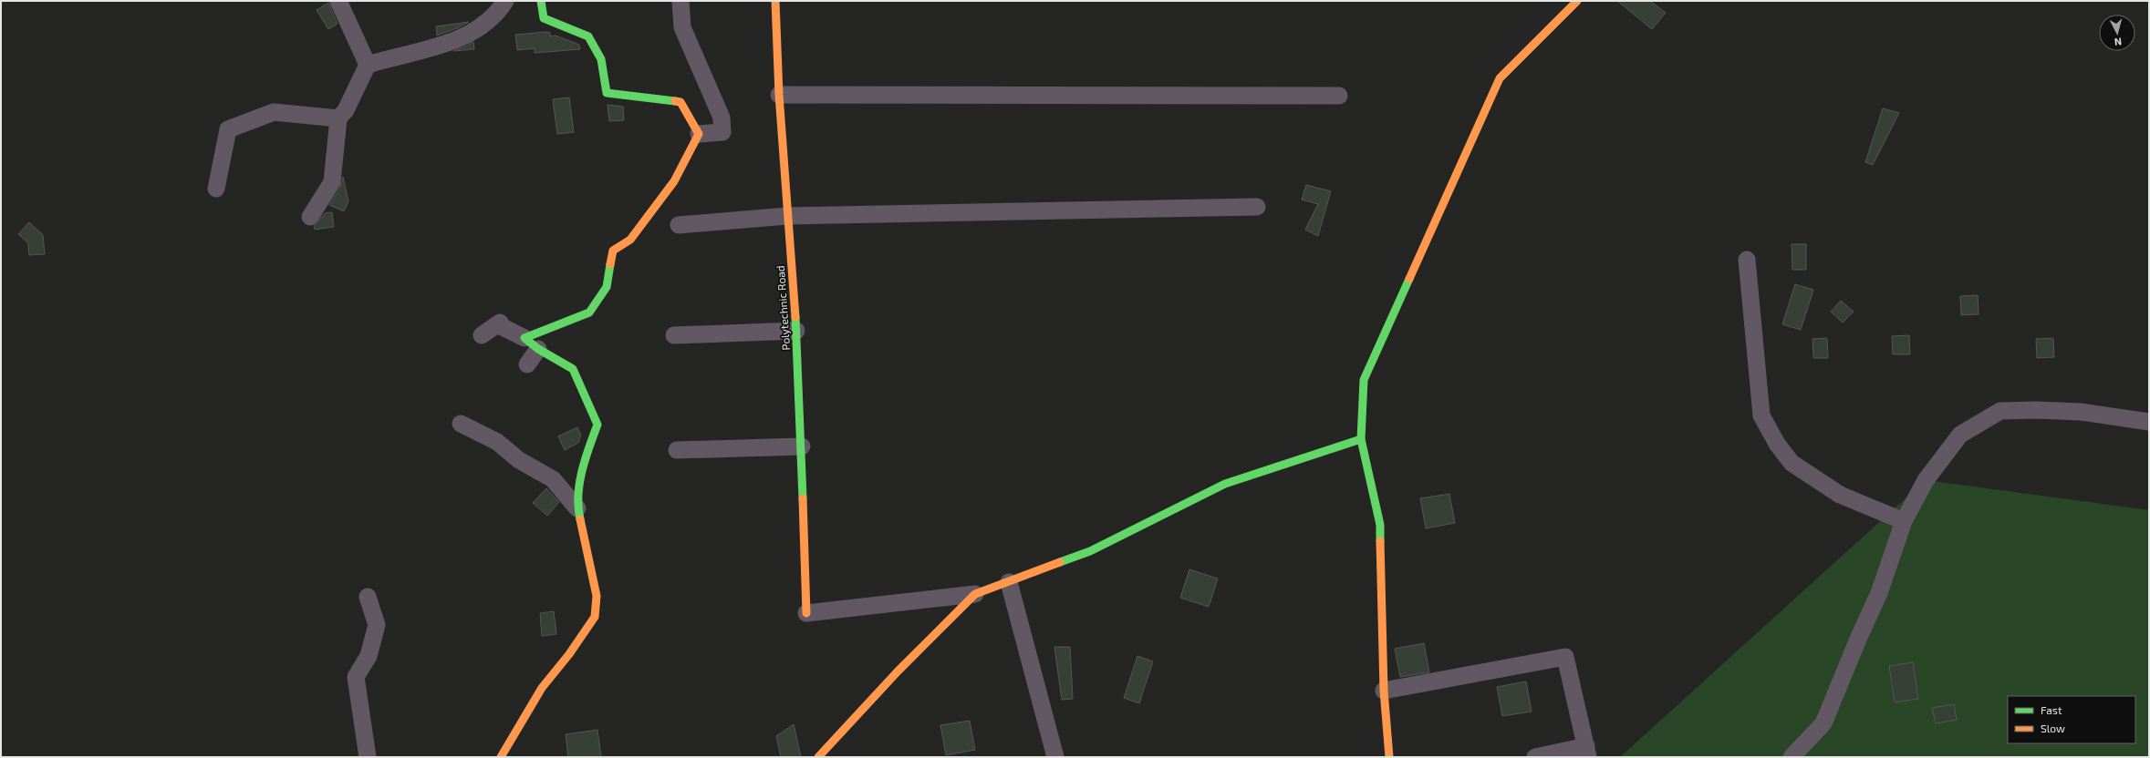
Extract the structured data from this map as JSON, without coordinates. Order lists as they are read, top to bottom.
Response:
{
  "streets": {
    "street": ["Polytechnic Road"]
  },
  "legend": ["Fast", "Slow"],
  "north": "bottom"
}
